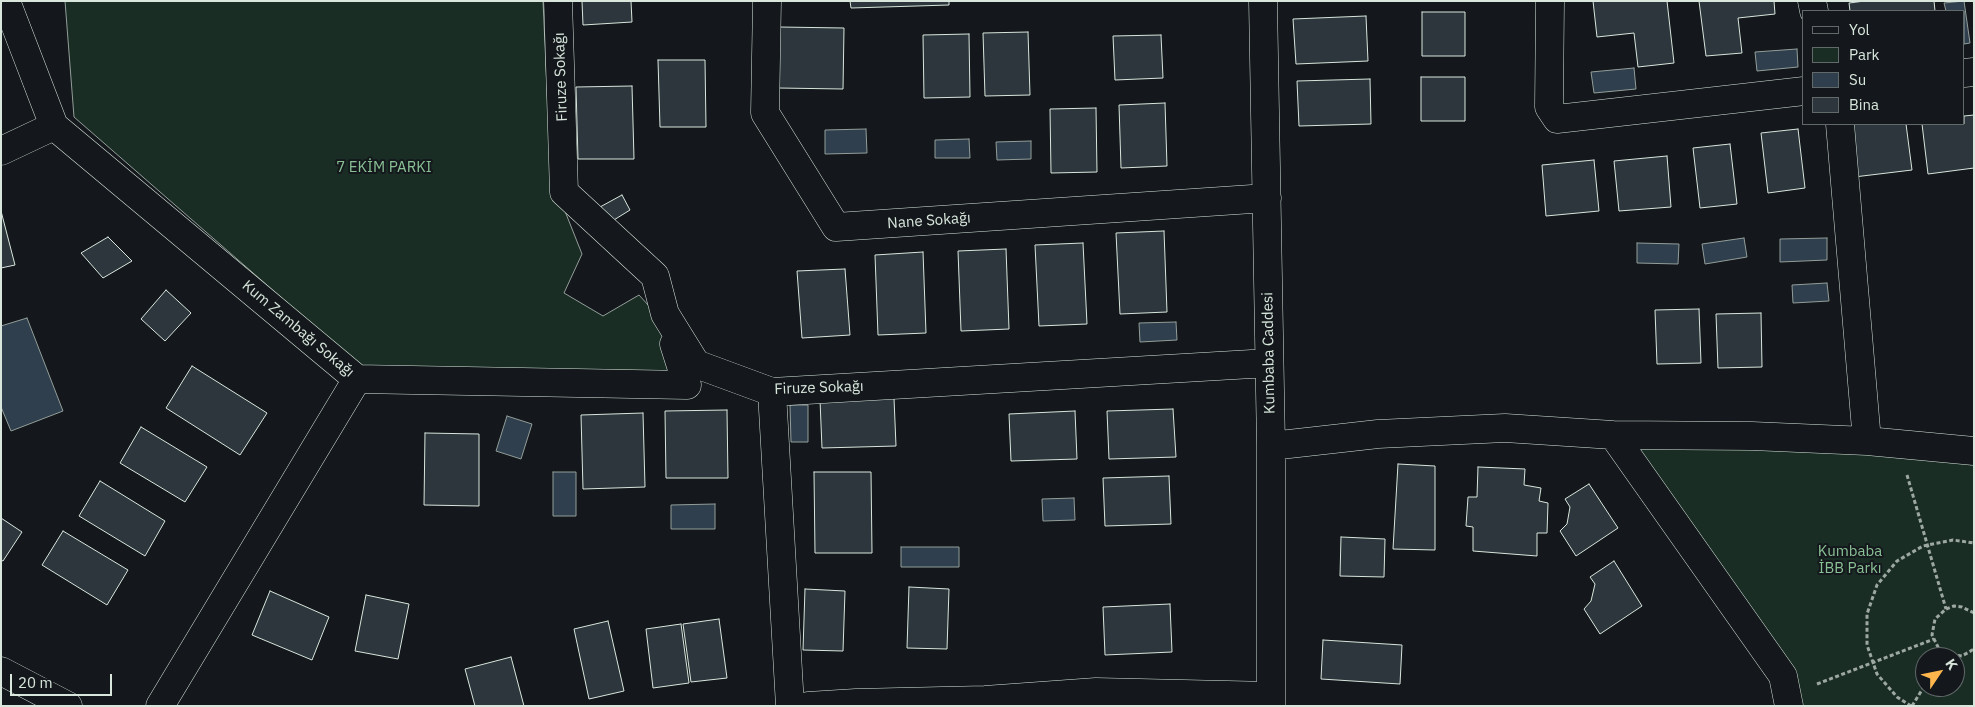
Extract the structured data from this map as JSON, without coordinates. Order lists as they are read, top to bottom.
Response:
{
  "streets": {
    "street": [
      "Firuze Sokağı",
      "Nane Sokağı",
      "Kum Zambağı Sokağı",
      "Kumbaba Caddesi"
    ]
  },
  "crossings": [
    ["Firuze Sokağı", "Kum Zambağı Sokağı"],
    ["Firuze Sokağı", "Kumbaba Caddesi"],
    ["Nane Sokağı", "Kumbaba Caddesi"]
  ],
  "parks": ["7 EKİM PARKI", "Kumbaba İBB Parkı"],
  "legend": [
    "Yol",
    "Park",
    "Su",
    "Bina"
  ],
  "scale_bar": "20 m",
  "north": "top right"
}
